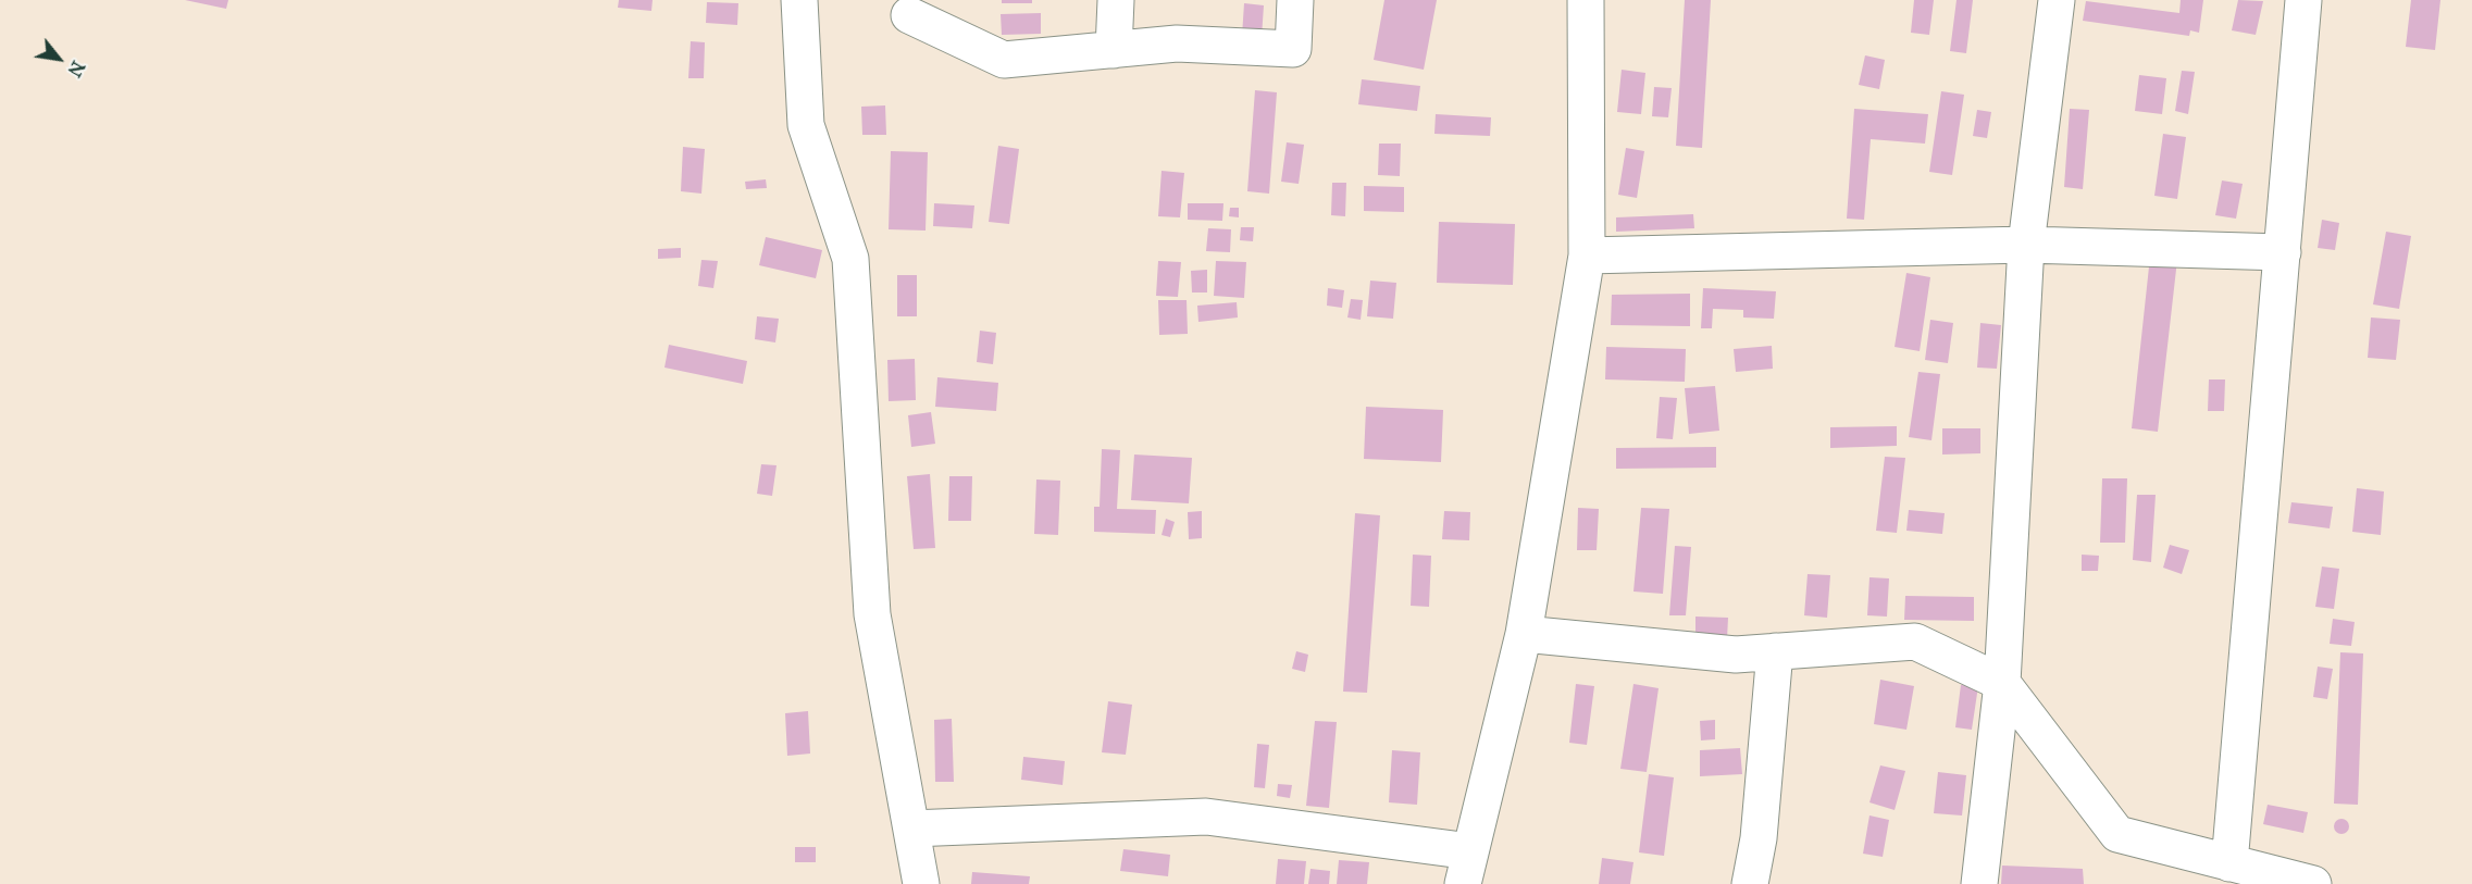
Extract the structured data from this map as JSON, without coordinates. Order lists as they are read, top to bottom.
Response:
{
  "north": "bottom right"
}
